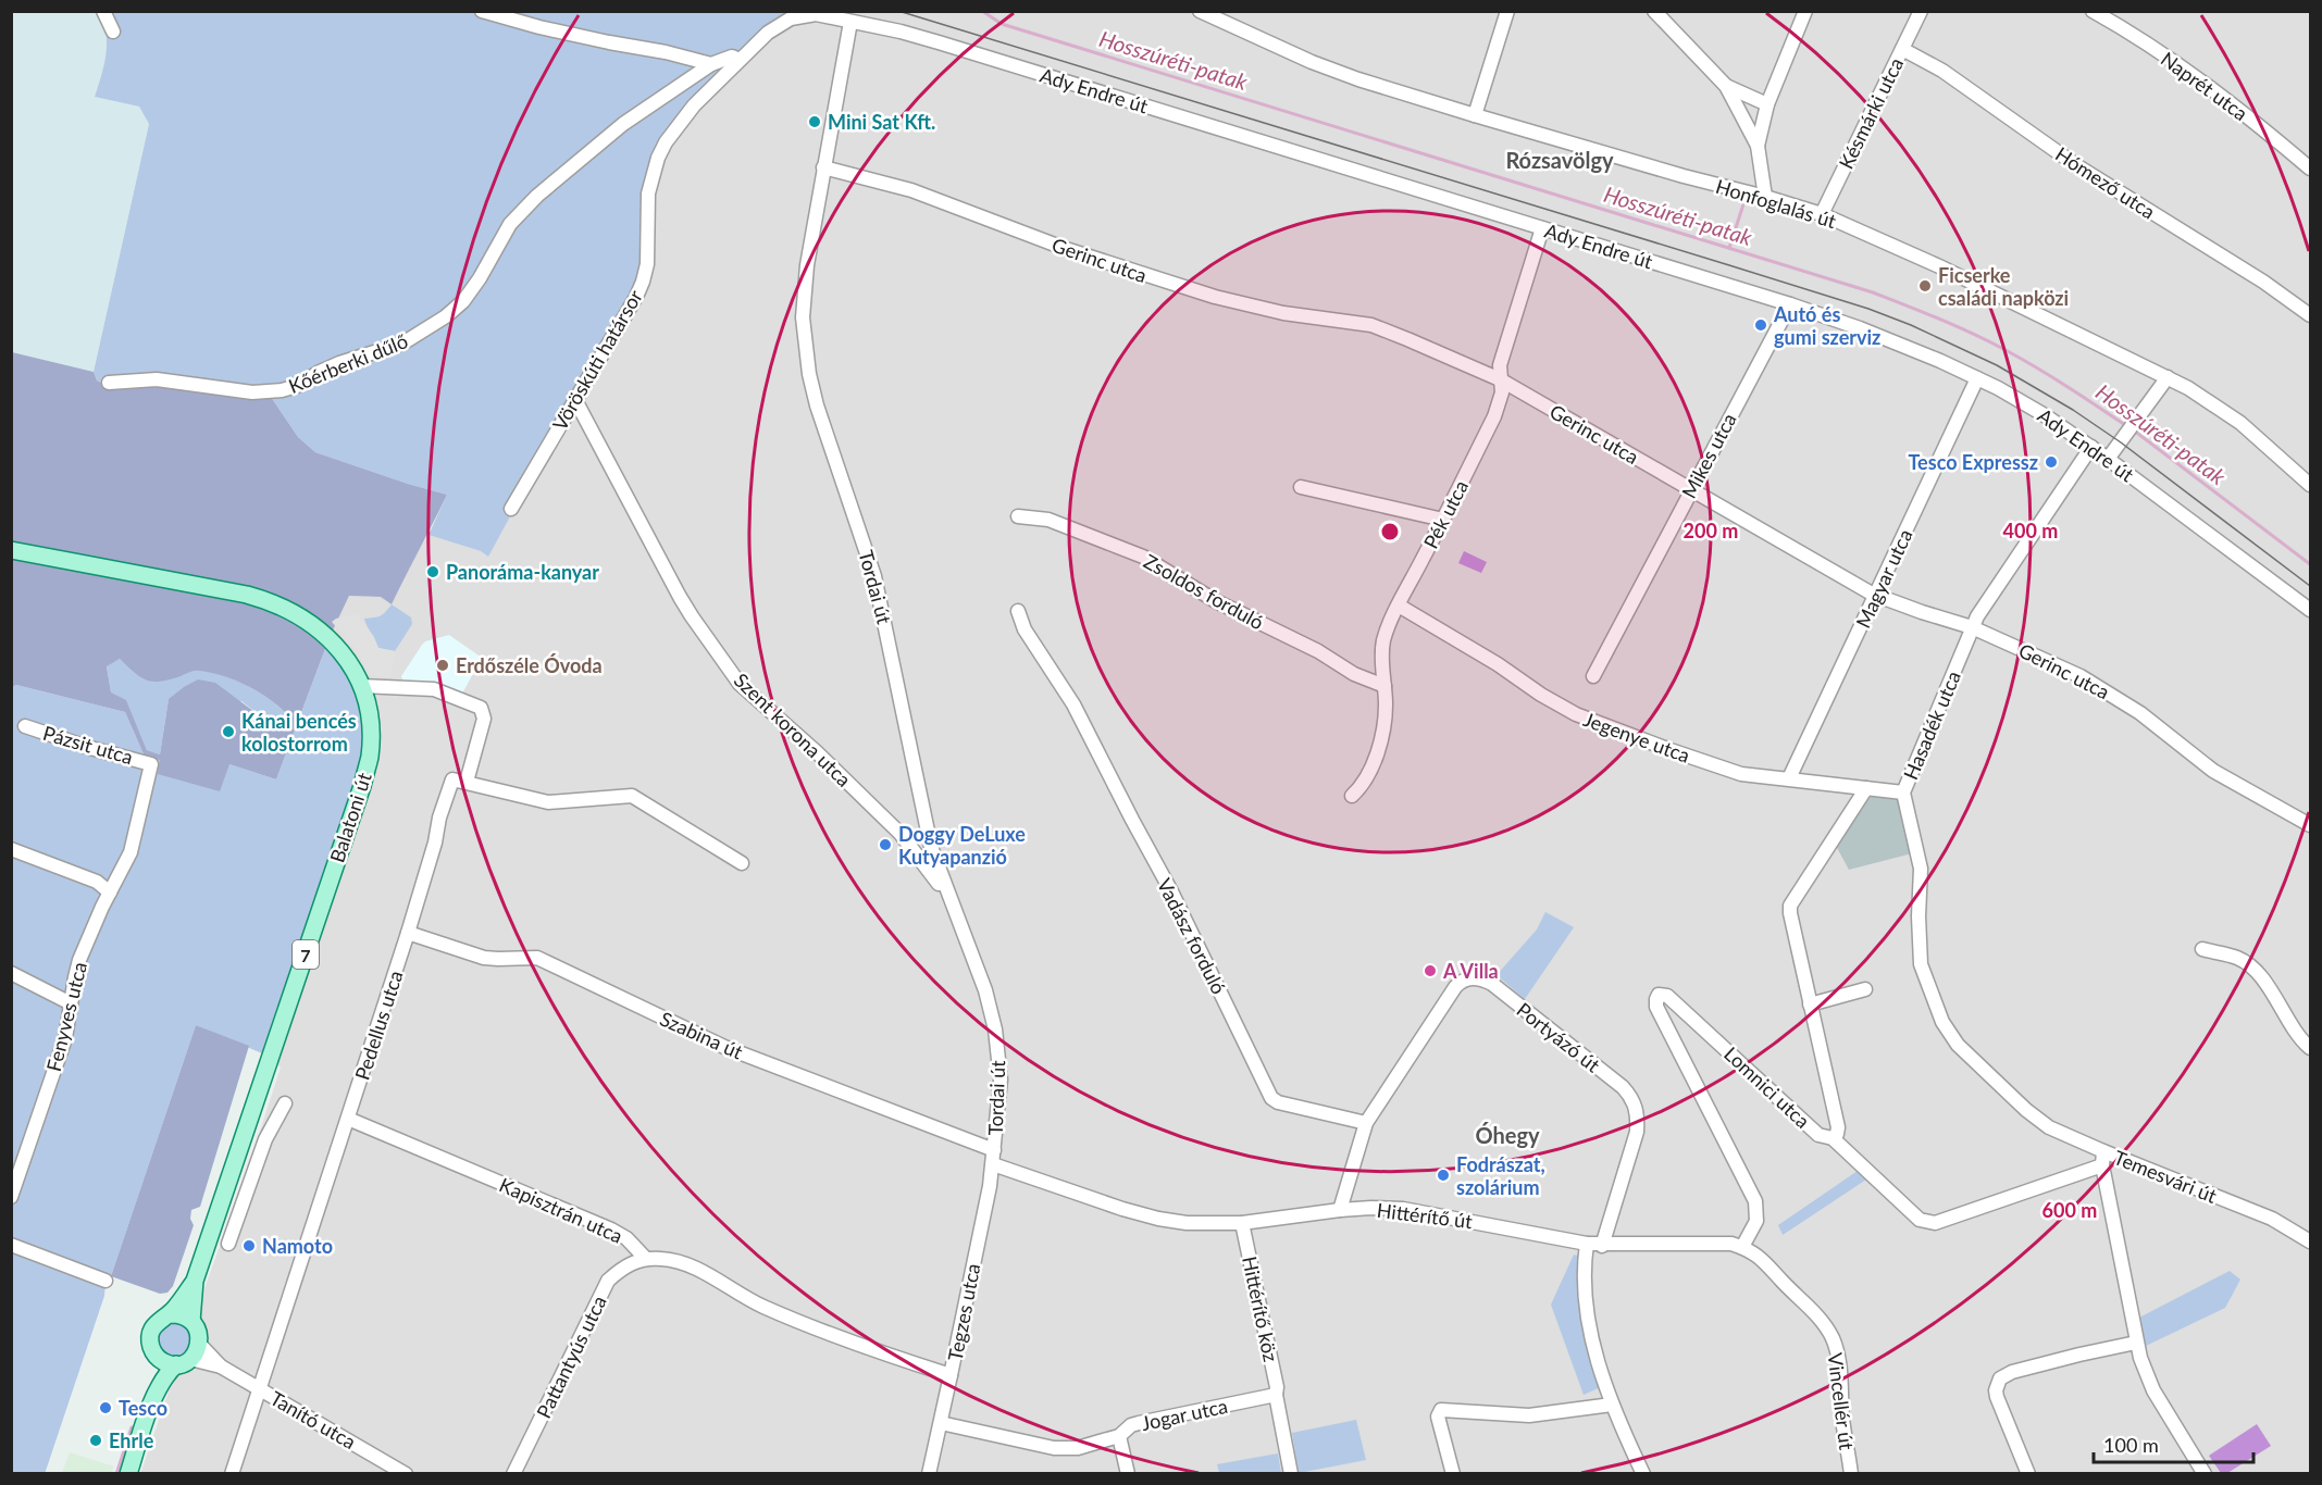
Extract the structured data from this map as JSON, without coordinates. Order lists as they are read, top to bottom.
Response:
{
  "streets": {
    "main road": ["Balatoni út", "7"],
    "street": [
      "Naprét utca",
      "Ady Endre út",
      "Késmárki utca",
      "Hómező utca",
      "Honfoglalás út",
      "Gerinc utca",
      "Vöröskúti határsor",
      "Kőérberki dűlő",
      "Mikes utca",
      "Pék utca",
      "Magyar utca",
      "Tordai út",
      "Zsoldos forduló",
      "Hasadék utca",
      "Szent korona utca",
      "Jegenye utca",
      "Pázsit utca",
      "Vadász forduló",
      "Fenyves utca",
      "Pedellus utca",
      "Szabina út",
      "Portyázó út",
      "Lomnici utca",
      "Temesvári út",
      "Kapisztrán utca",
      "Hittérítő út",
      "Hittérítő köz",
      "Tegzes utca",
      "Pattantyús utca",
      "Vincellér út",
      "Jogar utca",
      "Tanító utca"
    ]
  },
  "crossings": [
    ["Ady Endre út", "Vöröskúti határsor"],
    ["Ady Endre út", "Mikes utca"],
    ["Ady Endre út", "Pék utca"],
    ["Ady Endre út", "Magyar utca"],
    ["Ady Endre út", "Tordai út"],
    ["Ady Endre út", "Hasadék utca"],
    ["Késmárki utca", "Hómező utca"],
    ["Késmárki utca", "Honfoglalás út"],
    ["Gerinc utca", "Mikes utca"],
    ["Gerinc utca", "Pék utca"],
    ["Gerinc utca", "Magyar utca"],
    ["Gerinc utca", "Tordai út"],
    ["Gerinc utca", "Hasadék utca"],
    ["Vöröskúti határsor", "Kőérberki dűlő"],
    ["Vöröskúti határsor", "Szent korona utca"],
    ["Pék utca", "Zsoldos forduló"],
    ["Pék utca", "Jegenye utca"],
    ["Magyar utca", "Jegenye utca"],
    ["Tordai út", "Szent korona utca"],
    ["Tordai út", "Szabina út"],
    ["Tordai út", "Hittérítő út"],
    ["Tordai út", "Tegzes utca"],
    ["Hasadék utca", "Jegenye utca"],
    ["Hasadék utca", "Temesvári út"],
    ["Jegenye utca", "Lomnici utca"],
    ["Pázsit utca", "Fenyves utca"],
    ["Balatoni út", "Tanító utca"],
    ["Vadász forduló", "Portyázó út"],
    ["Pedellus utca", "Szabina út"],
    ["Pedellus utca", "Kapisztrán utca"],
    ["Pedellus utca", "Tanító utca"],
    ["Szabina út", "Hittérítő út"],
    ["Szabina út", "Tegzes utca"],
    ["Portyázó út", "Hittérítő út"],
    ["Lomnici utca", "Temesvári út"],
    ["Lomnici utca", "Hittérítő út"],
    ["Lomnici utca", "Vincellér út"],
    ["Kapisztrán utca", "Pattantyús utca"],
    ["Hittérítő út", "Hittérítő köz"],
    ["Hittérítő út", "Tegzes utca"],
    ["Hittérítő út", "Vincellér út"],
    ["Hittérítő köz", "Jogar utca"],
    ["Tegzes utca", "Jogar utca"]
  ],
  "districts": ["Rózsavölgy", "Óhegy"],
  "water": ["Hosszúréti-patak"],
  "places": [
    "Mini Sat Kft.",
    "Ficserke családi napközi",
    "Autó és gumi szerviz",
    "Tesco Expressz",
    "Panoráma-kanyar",
    "Erdőszéle Óvoda",
    "Kánai bencés kolostorrom",
    "Doggy DeLuxe Kutyapanzió",
    "A Villa",
    "Fodrászat, szolárium",
    "Namoto",
    "Tesco",
    "Ehrle"
  ],
  "scale_bar": "100 m",
  "rings": ["200 m", "400 m", "600 m"]
}
